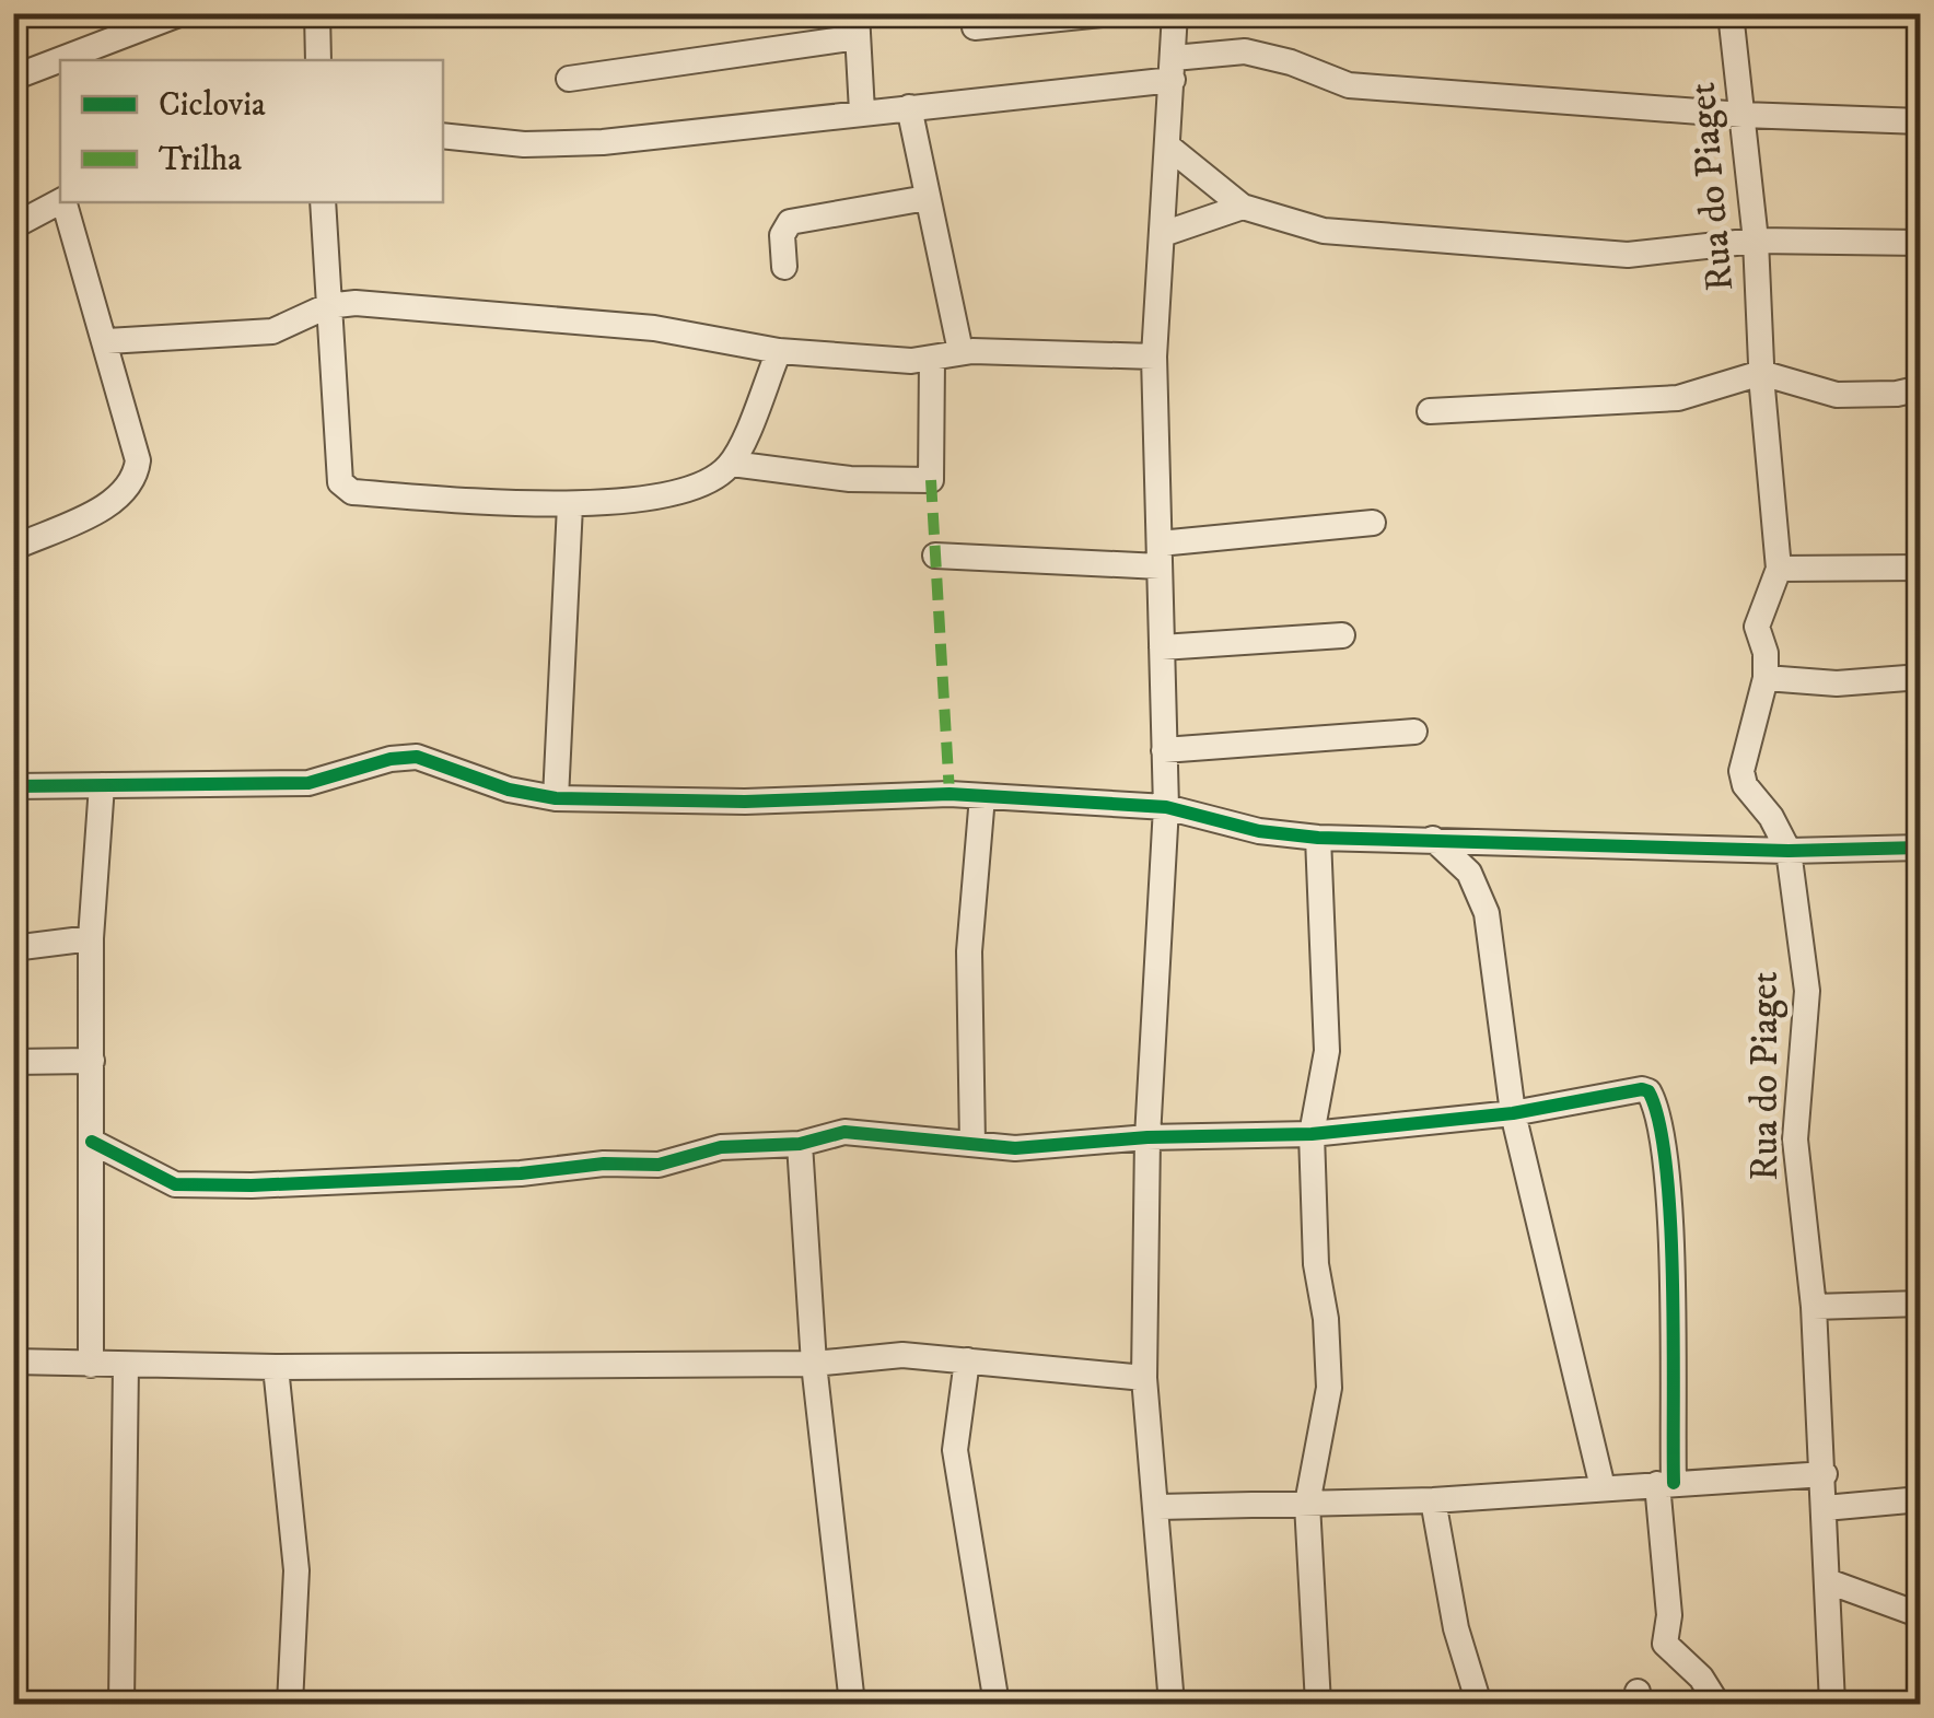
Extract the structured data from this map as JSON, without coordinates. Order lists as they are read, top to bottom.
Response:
{
  "streets": {
    "street": ["Rua do Piaget"]
  },
  "legend": ["Ciclovia", "Trilha"]
}
